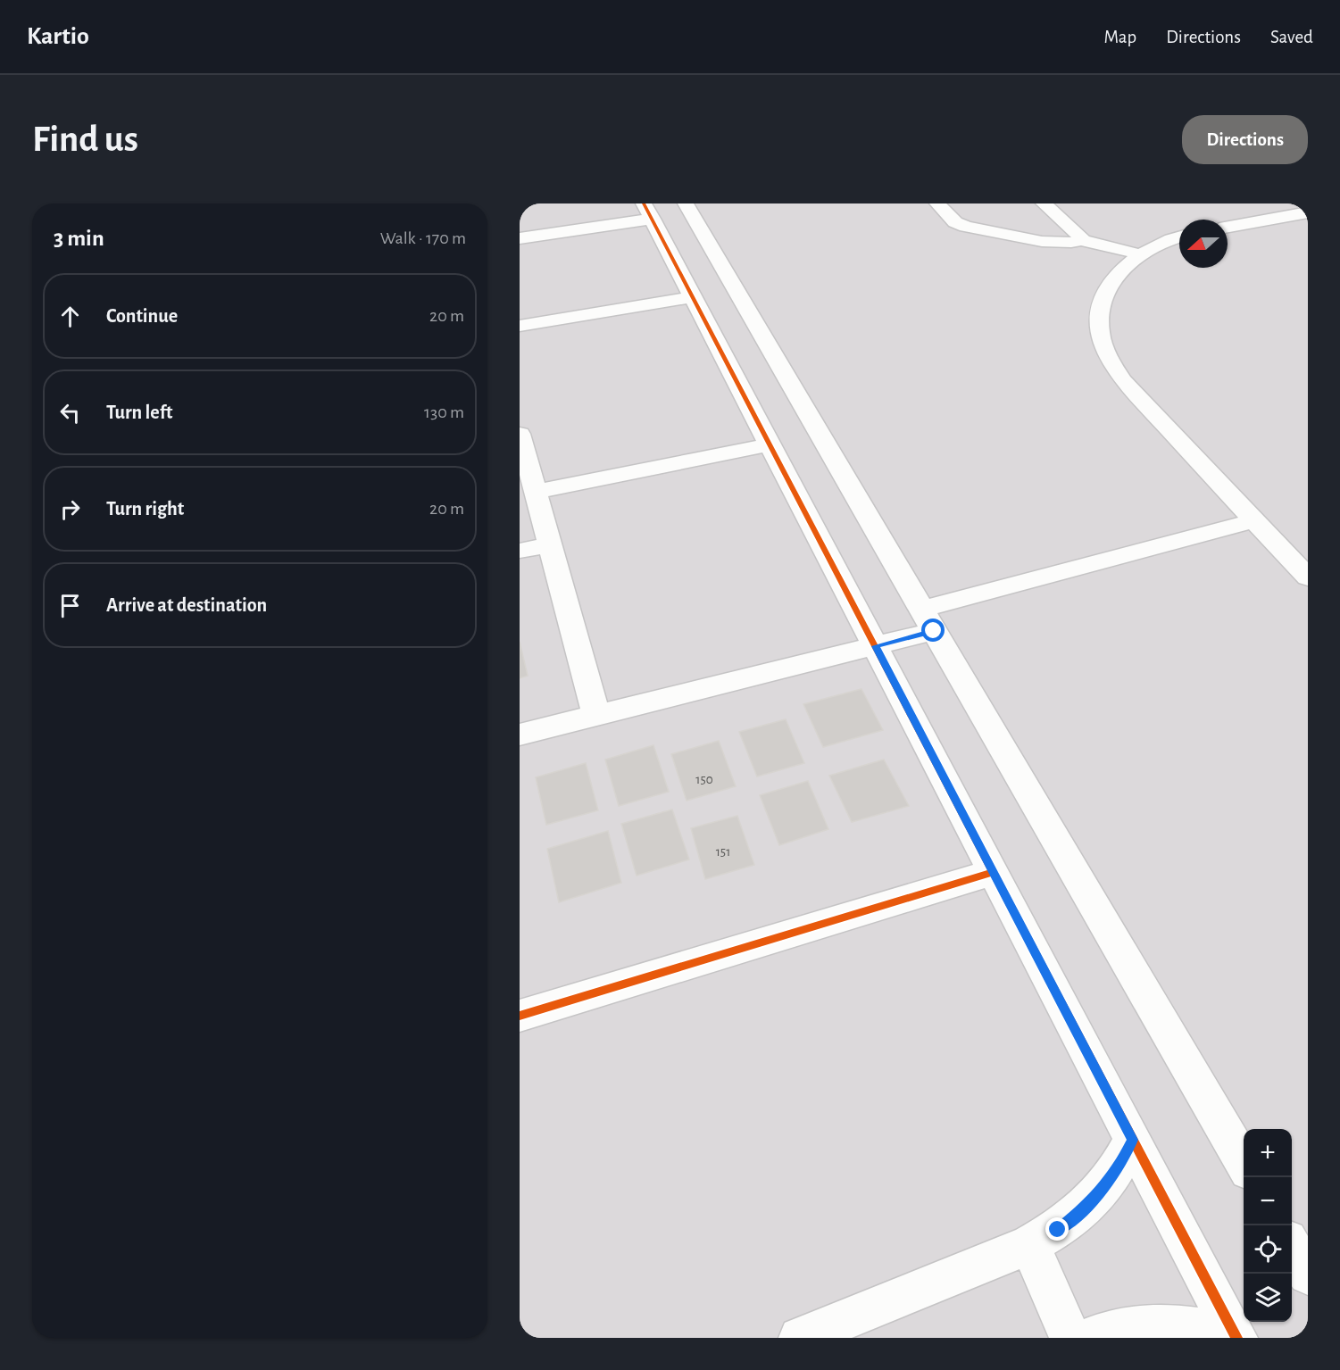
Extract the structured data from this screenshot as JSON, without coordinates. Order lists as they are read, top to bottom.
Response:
{
  "house_numbers": ["150", "151"],
  "north": "left",
  "page": {
    "header": "Kartio",
    "nav": ["Map", "Directions", "Saved"],
    "buttons": "Directions",
    "title": "Find us",
    "heading": ["3 min", "Walk · 170 m"],
    "list": [
      ["Continue", "20 m"],
      ["Turn left", "130 m"],
      ["Turn right", "20 m"],
      "Arrive at destination"
    ],
    "map_buttons": ["+", "−"]
  }
}
